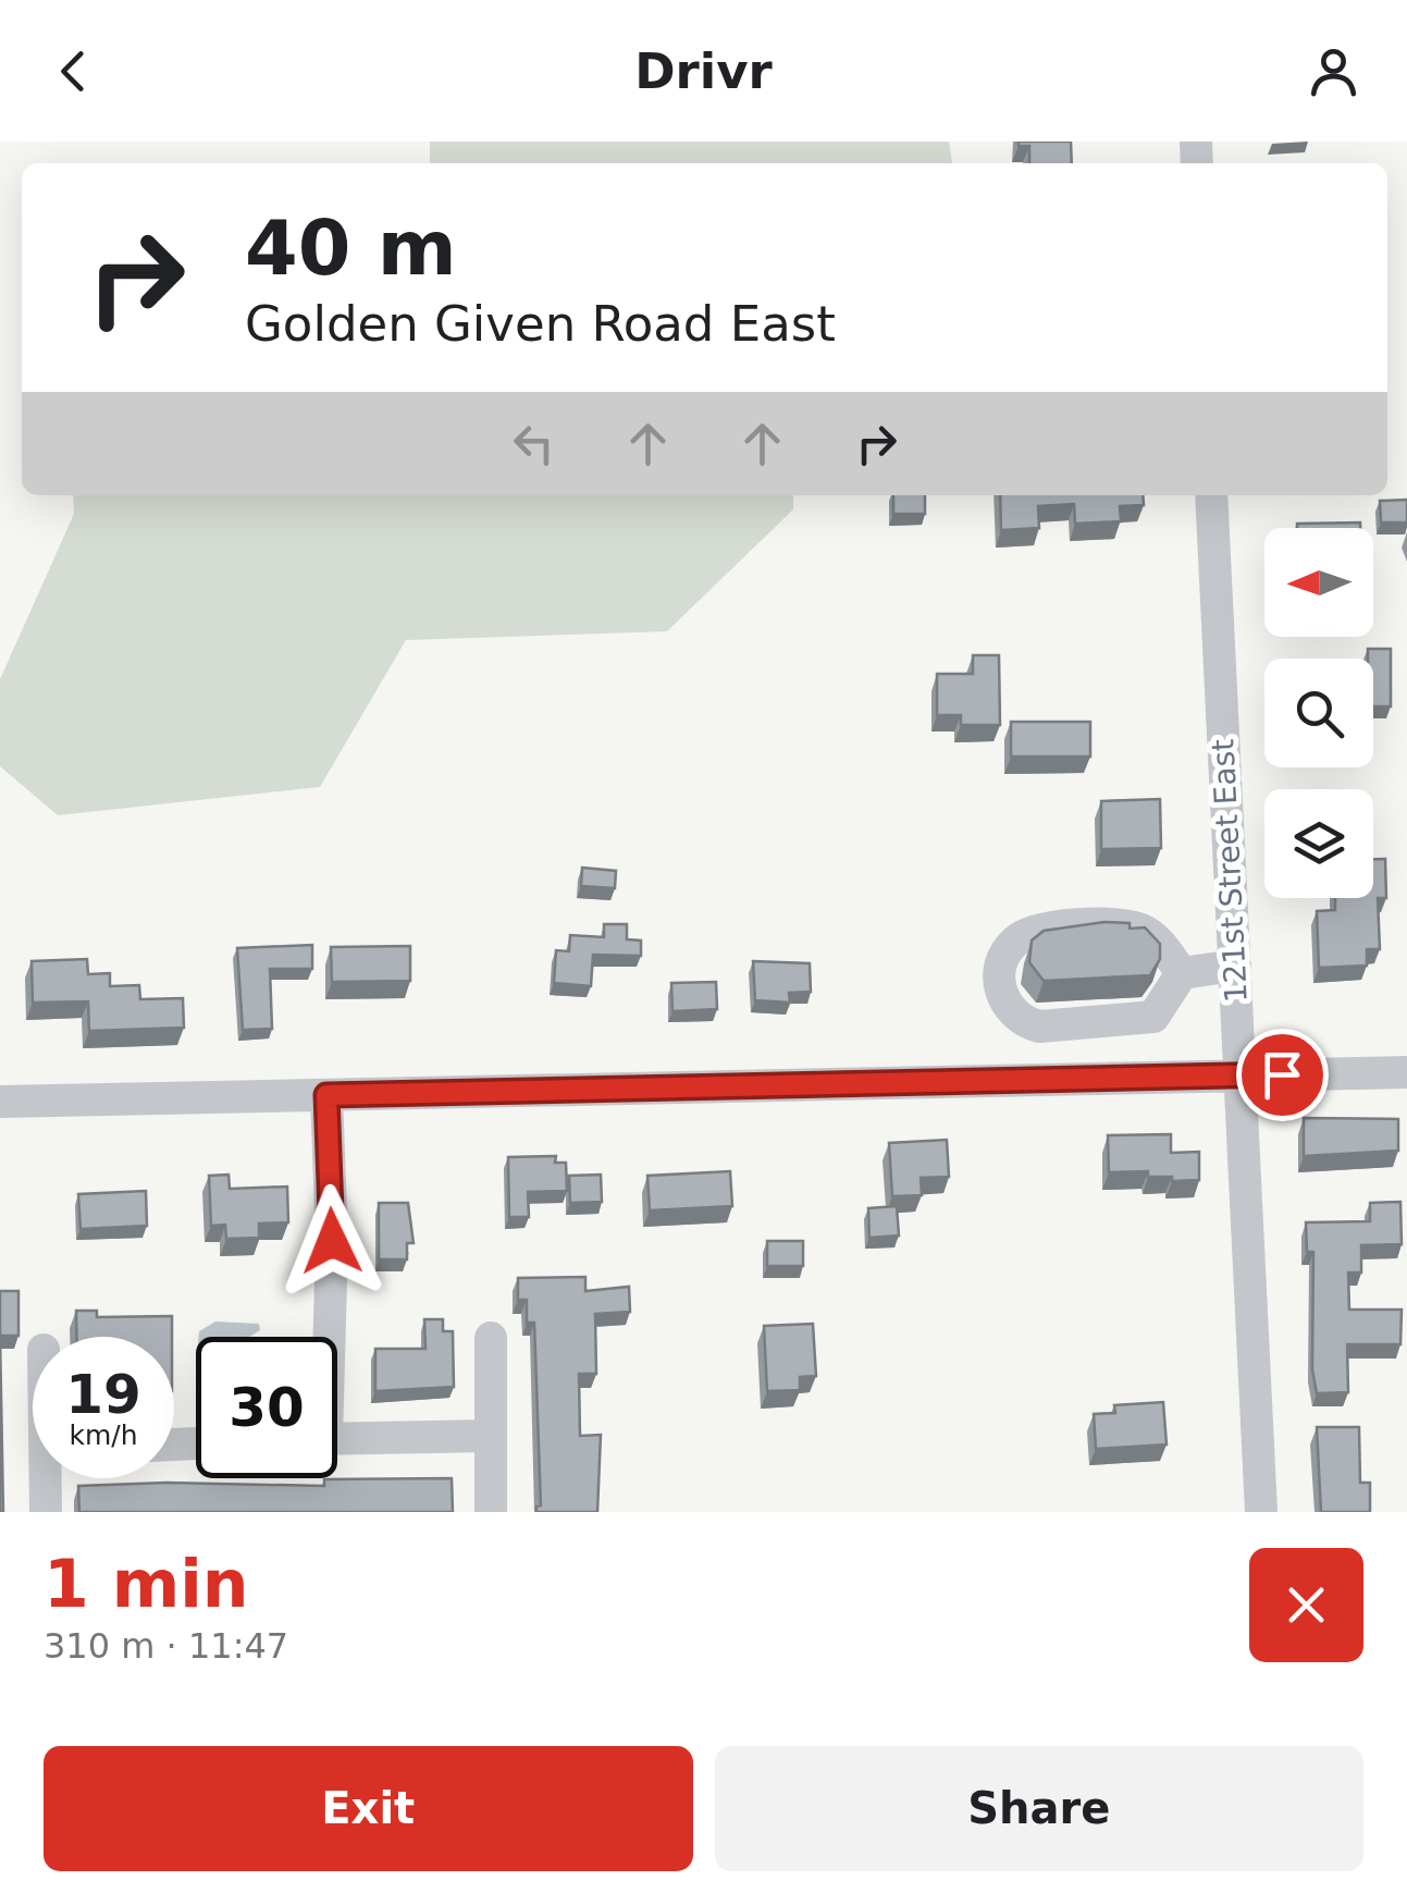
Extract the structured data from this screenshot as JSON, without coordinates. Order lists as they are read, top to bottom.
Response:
{
  "streets": {
    "street": ["121st Street East"]
  },
  "north": "left",
  "page": {
    "header": "Drivr",
    "turn": ["40 m", "Golden Given Road East"],
    "speed": "19 km/h",
    "limit": "30",
    "heading": ["1 min", "310 m · 11:47"],
    "buttons": ["Exit", "Share"]
  }
}
